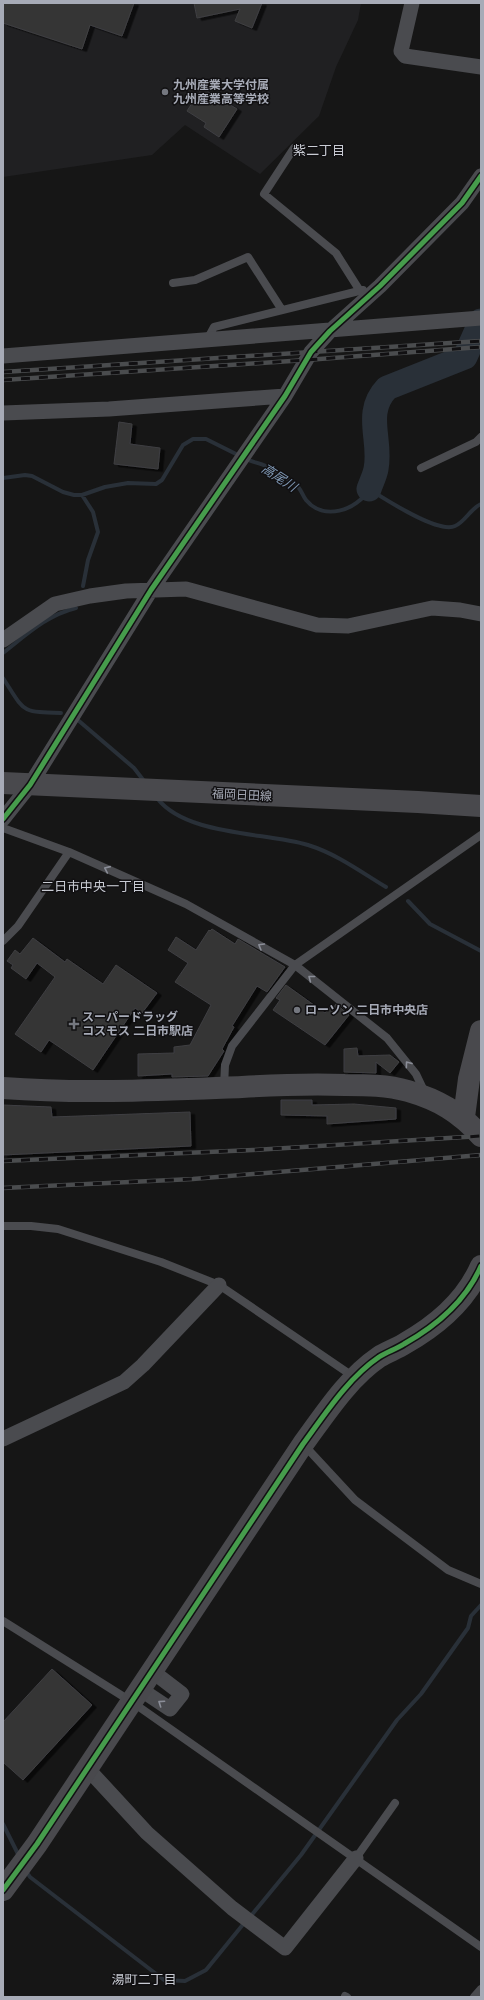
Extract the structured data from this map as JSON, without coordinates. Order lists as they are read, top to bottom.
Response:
{
  "streets": {
    "street": ["福岡日田線"]
  },
  "districts": ["紫二丁目", "二日市中央一丁目", "湯町二丁目"],
  "water": ["高尾川"],
  "places": {
    "other": ["九州産業大学付属 九州産業高等学校", "ローソン 二日市中央店"],
    "health": ["スーパードラッグ コスモス 二日市駅店"]
  }
}
